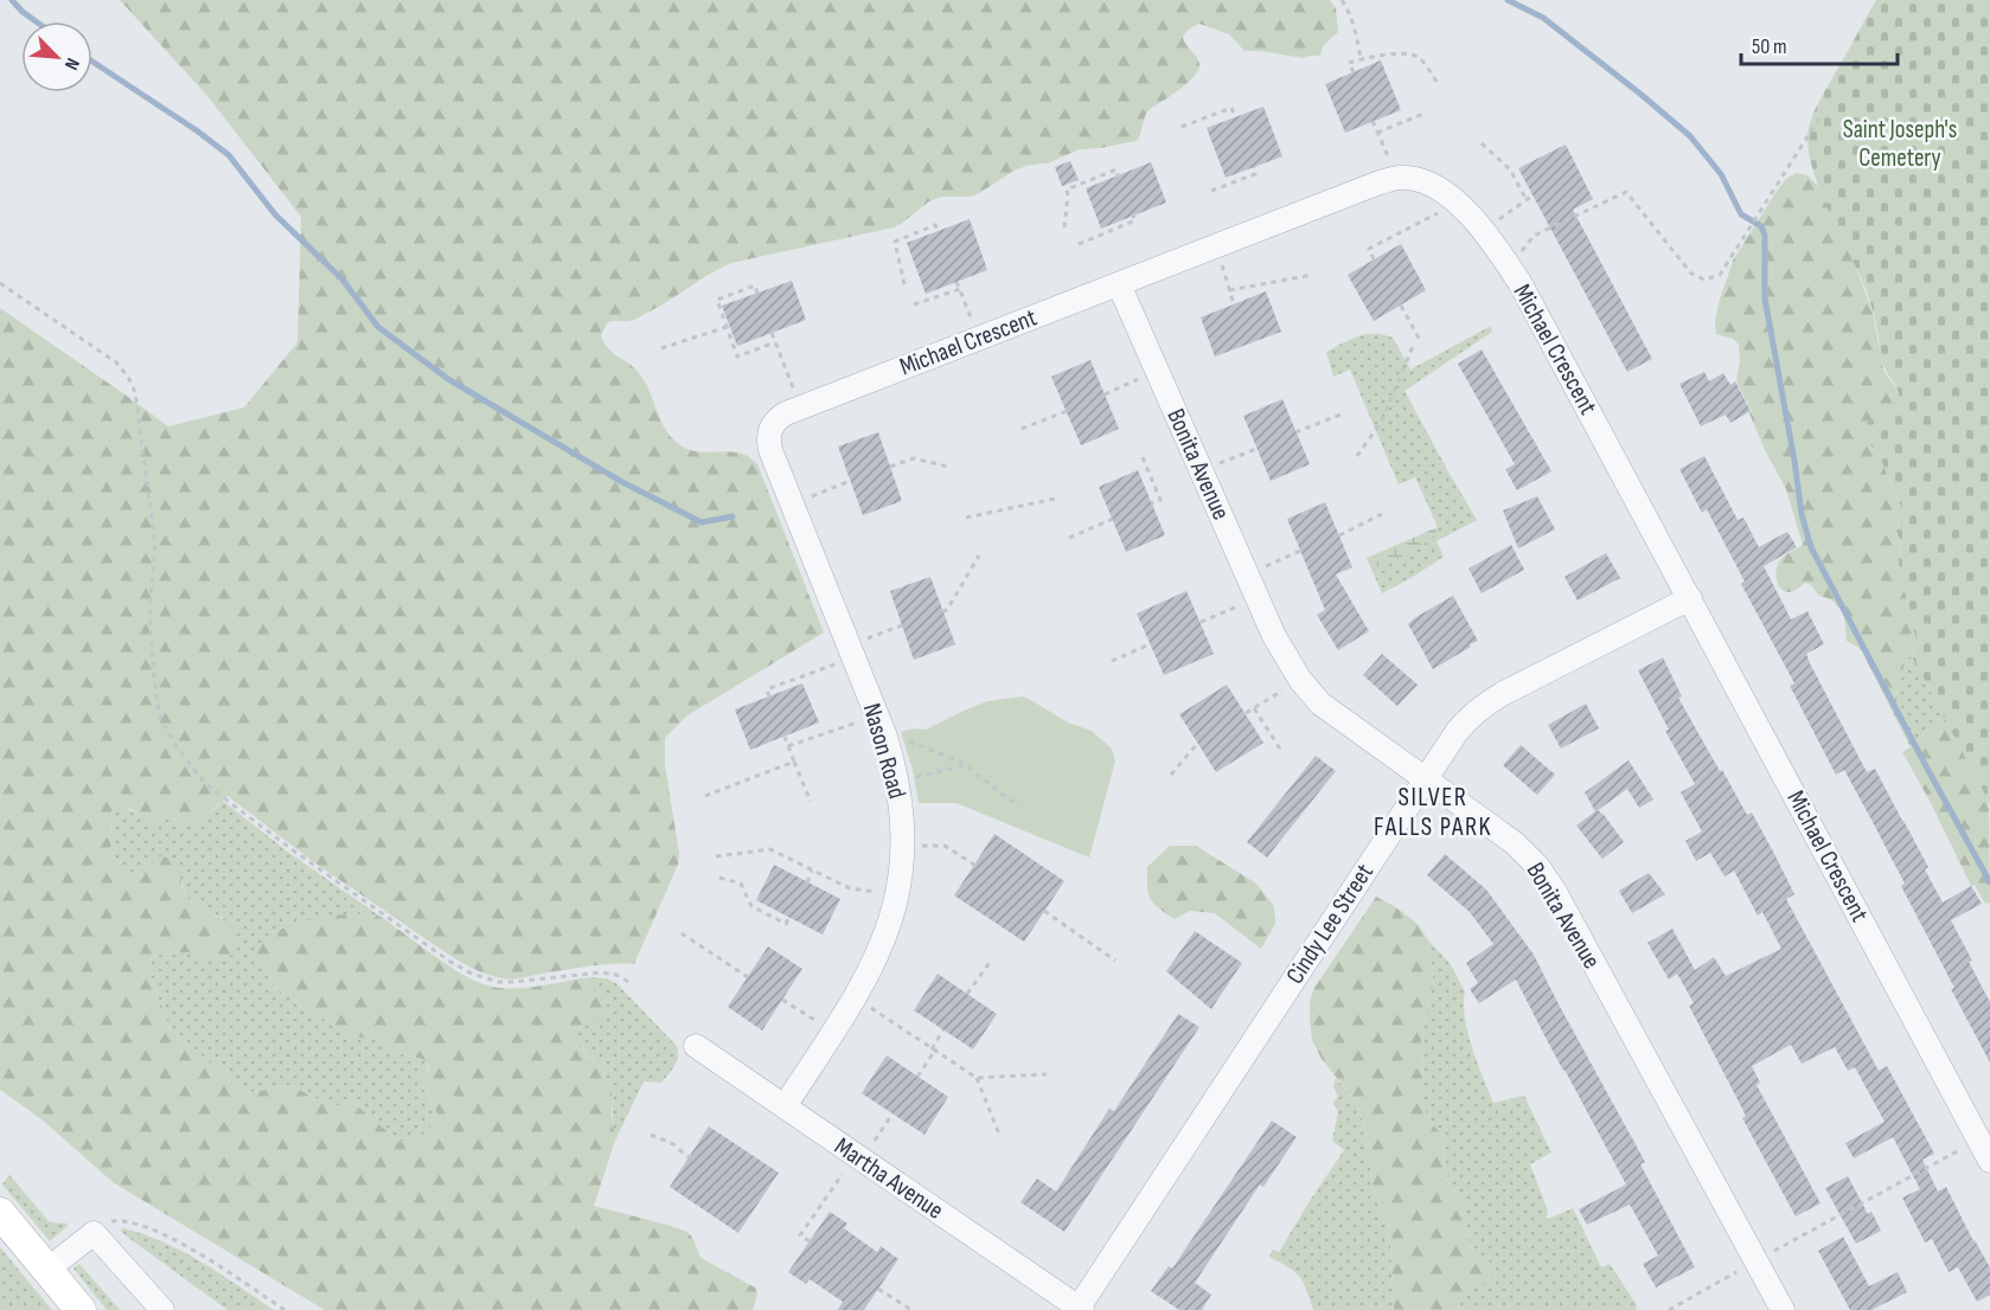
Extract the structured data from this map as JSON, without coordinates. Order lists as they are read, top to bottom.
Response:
{
  "streets": {
    "street": [
      "Michael Crescent",
      "Bonita Avenue",
      "Nason Road",
      "Cindy Lee Street",
      "Martha Avenue"
    ]
  },
  "crossings": [
    ["Michael Crescent", "Bonita Avenue"],
    ["Michael Crescent", "Nason Road"],
    ["Michael Crescent", "Cindy Lee Street"],
    ["Bonita Avenue", "Cindy Lee Street"],
    ["Nason Road", "Martha Avenue"],
    ["Cindy Lee Street", "Martha Avenue"]
  ],
  "districts": ["SILVER FALLS PARK"],
  "parks": ["Saint Joseph's Cemetery"],
  "scale_bar": "50 m",
  "north": "bottom right"
}
